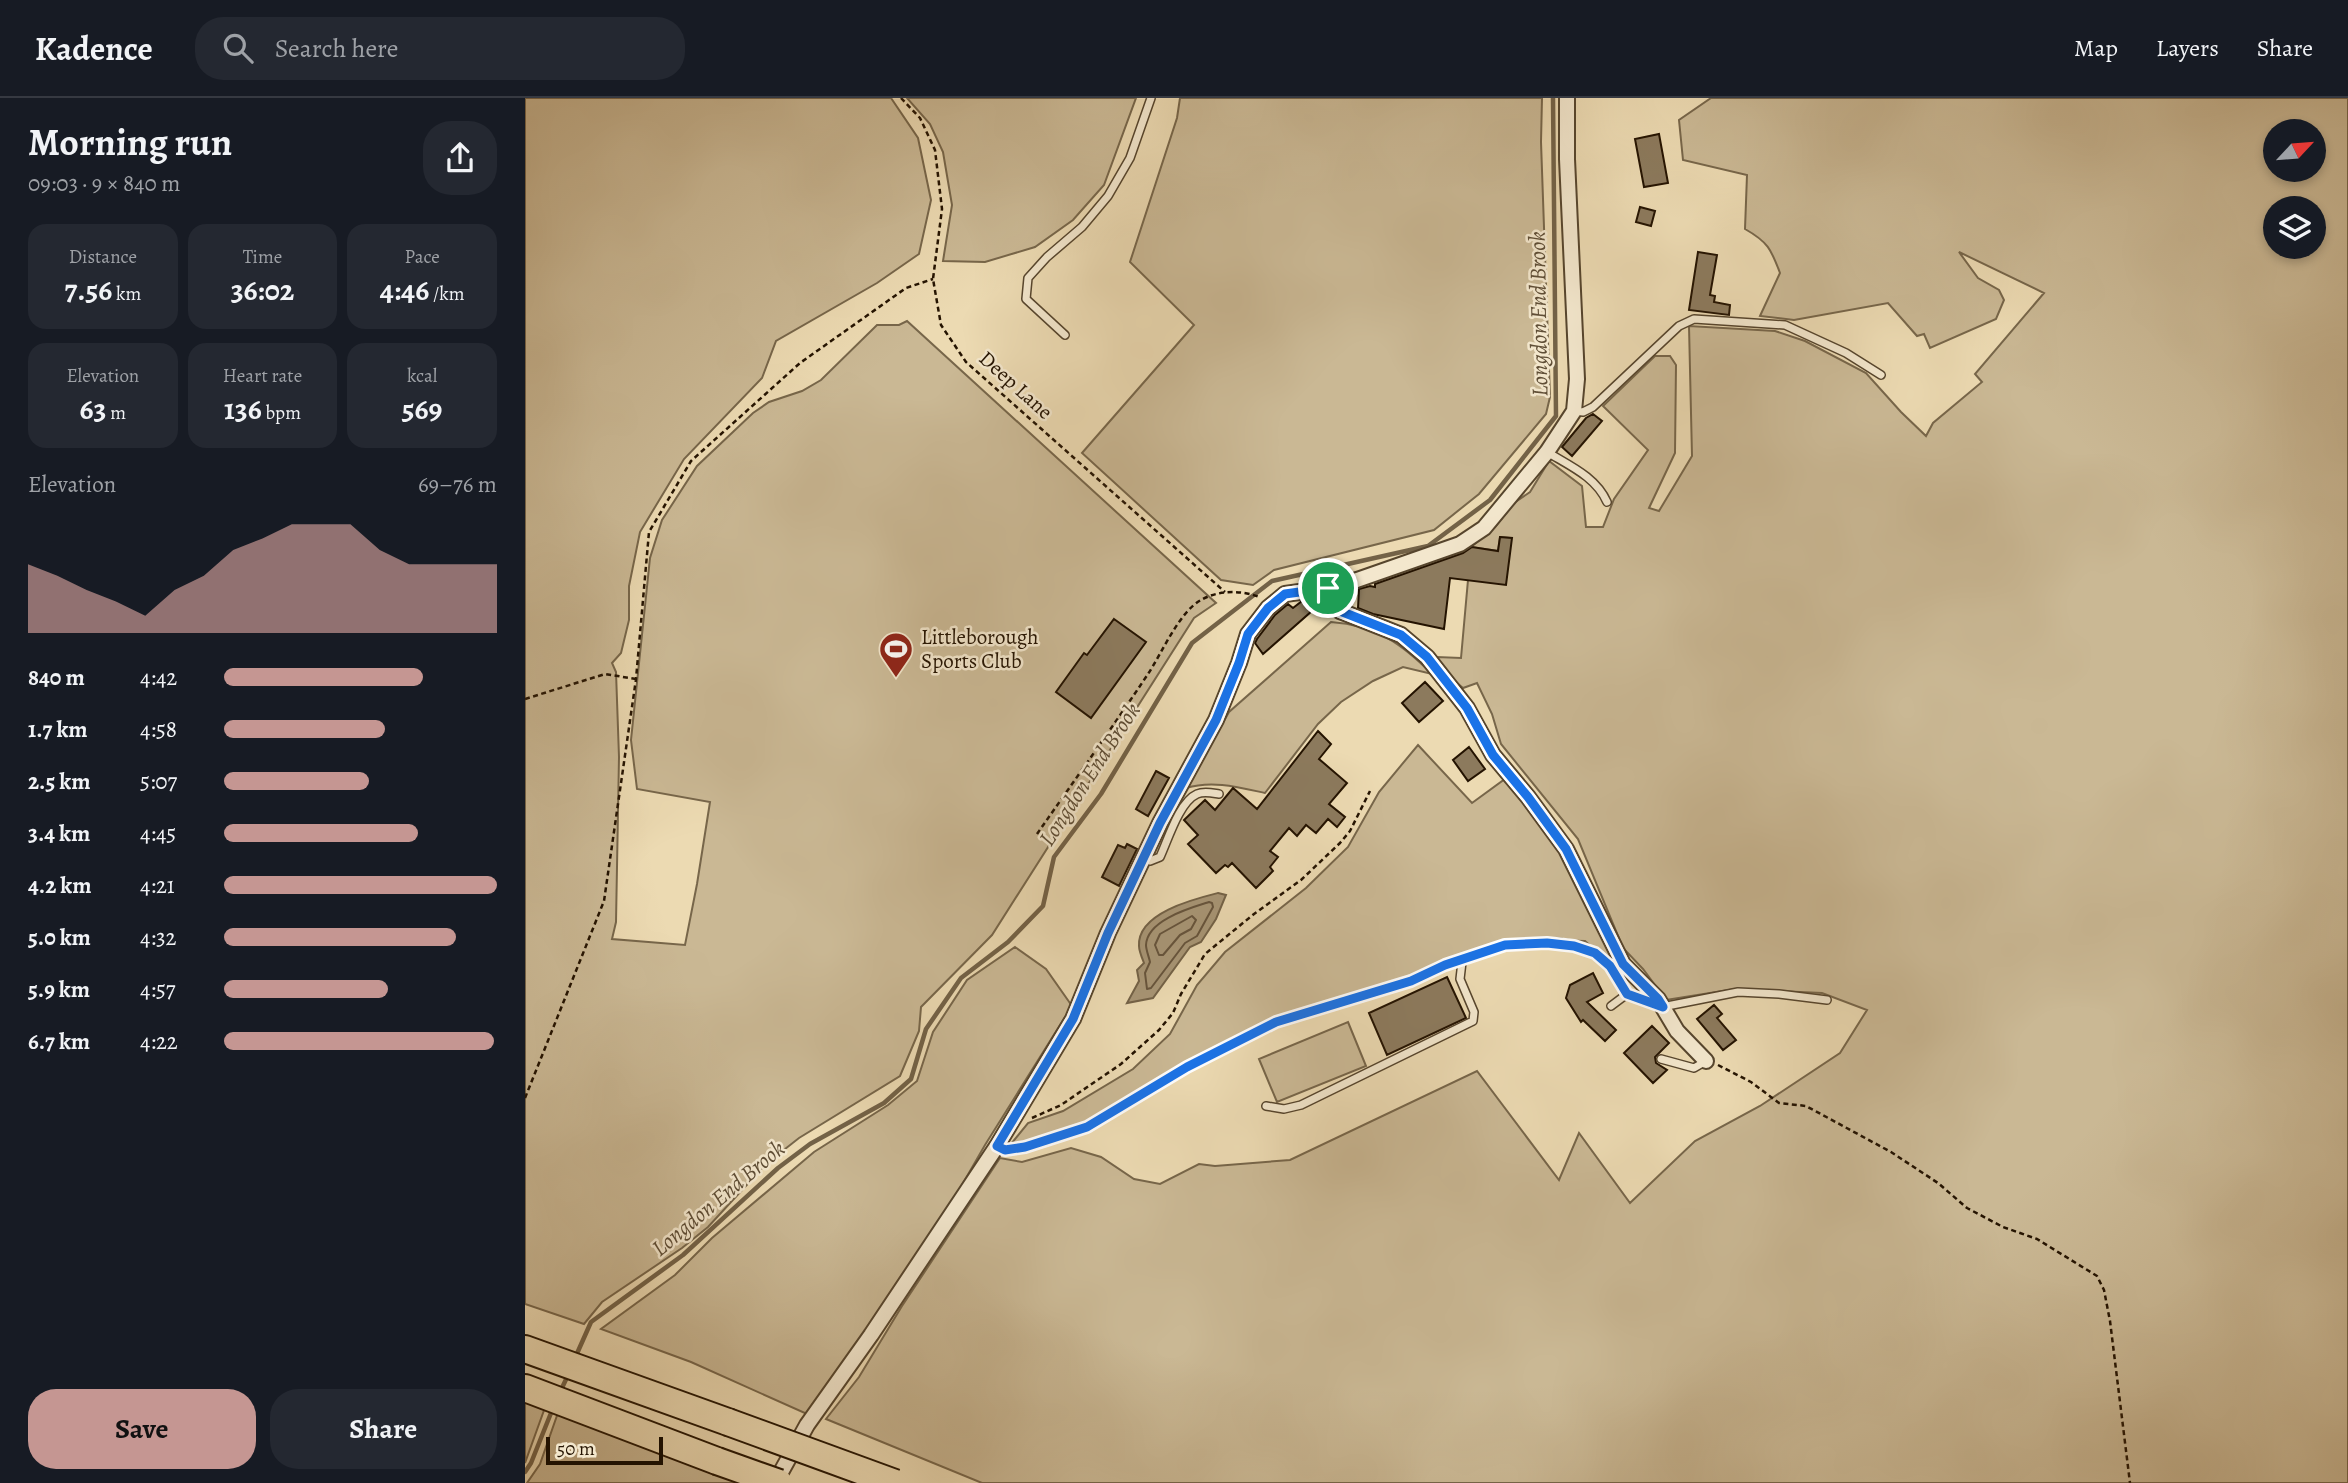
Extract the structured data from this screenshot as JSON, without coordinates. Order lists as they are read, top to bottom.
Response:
{
  "streets": {
    "path": ["Deep Lane"]
  },
  "water": ["Longdon End Brook"],
  "places": {
    "sports": ["Littleborough Sports Club"]
  },
  "scale_bar": "50 m",
  "north": "top right",
  "page": {
    "header": "Kadence",
    "search": "Search here",
    "nav": ["Map", "Layers", "Share"],
    "heading": ["Morning run", "09:03 · 9 × 840 m"],
    "stats": [
      ["Distance", "7.56 km"],
      ["Time", "36:02"],
      ["Pace", "4:46 /km"],
      ["Elevation", "63 m"],
      ["Heart rate", "136 bpm"],
      ["kcal", "569"]
    ],
    "chart": ["Elevation", "69–76 m"],
    "list": [
      {
        "name": "840 m",
        "note": "4:42"
      },
      {
        "name": "1.7 km",
        "note": "4:58"
      },
      {
        "name": "2.5 km",
        "note": "5:07"
      },
      {
        "name": "3.4 km",
        "note": "4:45"
      },
      {
        "name": "4.2 km",
        "note": "4:21"
      },
      {
        "name": "5.0 km",
        "note": "4:32"
      },
      {
        "name": "5.9 km",
        "note": "4:57"
      },
      {
        "name": "6.7 km",
        "note": "4:22"
      }
    ],
    "buttons": ["Save", "Share"],
    "scale": "50 m"
  }
}
